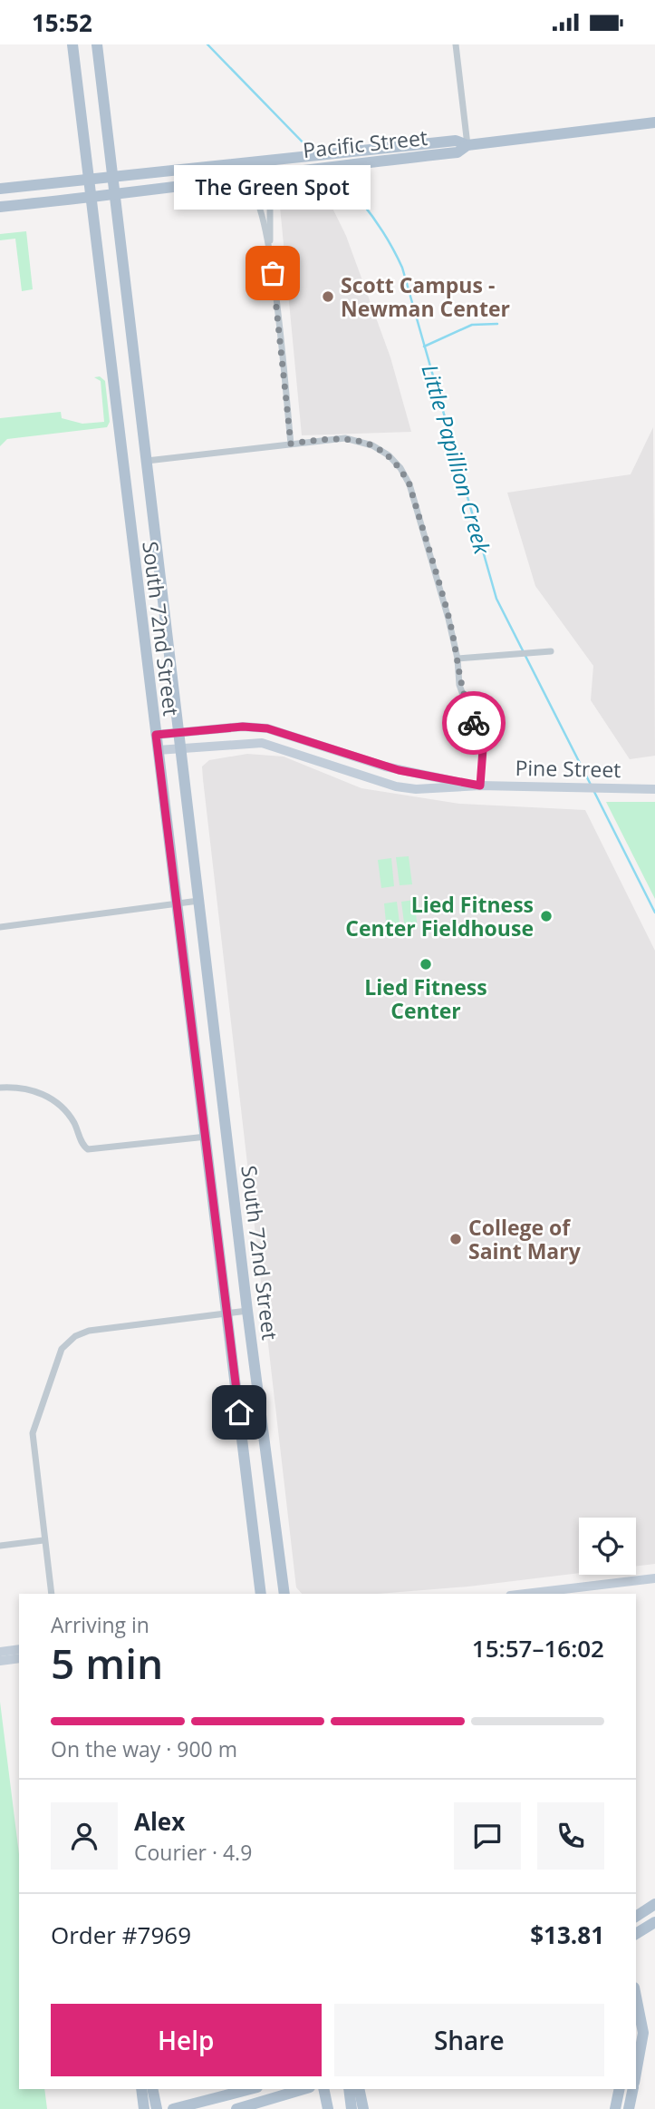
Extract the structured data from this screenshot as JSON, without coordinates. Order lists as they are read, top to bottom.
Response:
{
  "streets": {
    "main road": ["Pacific Street", "South 72nd Street"],
    "street": ["Pine Street"]
  },
  "crossings": [
    ["Pacific Street", "South 72nd Street"],
    ["South 72nd Street", "Pine Street"]
  ],
  "water": ["Little Papillion Creek"],
  "places": [
    "The Green Spot",
    "Scott Campus - Newman Center",
    "Lied Fitness Center Fieldhouse",
    "Lied Fitness Center",
    "College of Saint Mary"
  ],
  "page": {
    "status": "15:52",
    "bubble": "The Green Spot",
    "heading": ["5 min", "Arriving in", "15:57–16:02"],
    "panel": [
      "Alex",
      "Courier · 4.9",
      "Order #7969",
      "$13.81"
    ],
    "bar": "On the way · 900 m",
    "buttons": ["Help", "Share"]
  }
}
